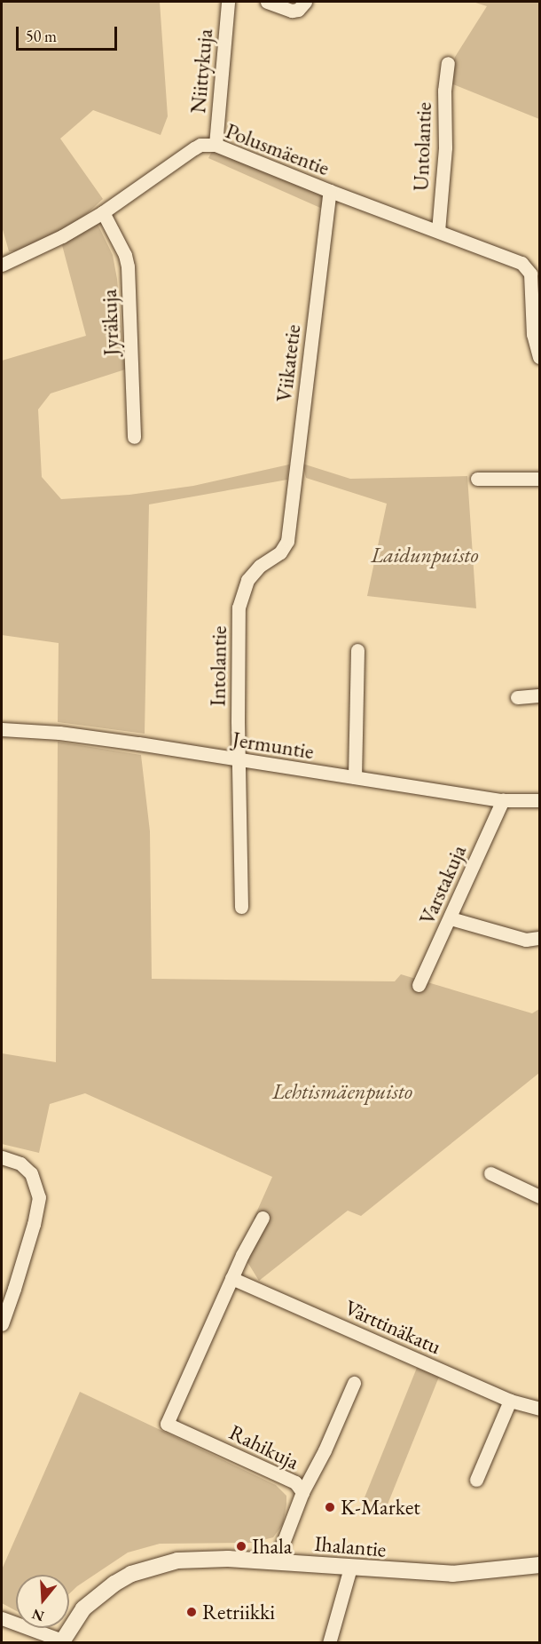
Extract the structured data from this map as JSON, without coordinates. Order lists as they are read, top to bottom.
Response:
{
  "streets": {
    "street": [
      "Niittykuja",
      "Untolantie",
      "Polusmäentie",
      "Jyräkuja",
      "Viikatetie",
      "Intolantie",
      "Jermuntie",
      "Varstakuja",
      "Värttinäkatu",
      "Rahikuja",
      "Ihalantie"
    ]
  },
  "crossings": [
    ["Niittykuja", "Polusmäentie"],
    ["Untolantie", "Polusmäentie"],
    ["Polusmäentie", "Jyräkuja"],
    ["Polusmäentie", "Viikatetie"],
    ["Viikatetie", "Intolantie"],
    ["Intolantie", "Jermuntie"],
    ["Jermuntie", "Varstakuja"],
    ["Värttinäkatu", "Rahikuja"],
    ["Rahikuja", "Ihalantie"]
  ],
  "parks": ["Laidunpuisto", "Lehtismäenpuisto"],
  "places": ["K-Market", "Ihala", "Retriikki"],
  "scale_bar": "50 m",
  "north": "bottom"
}
